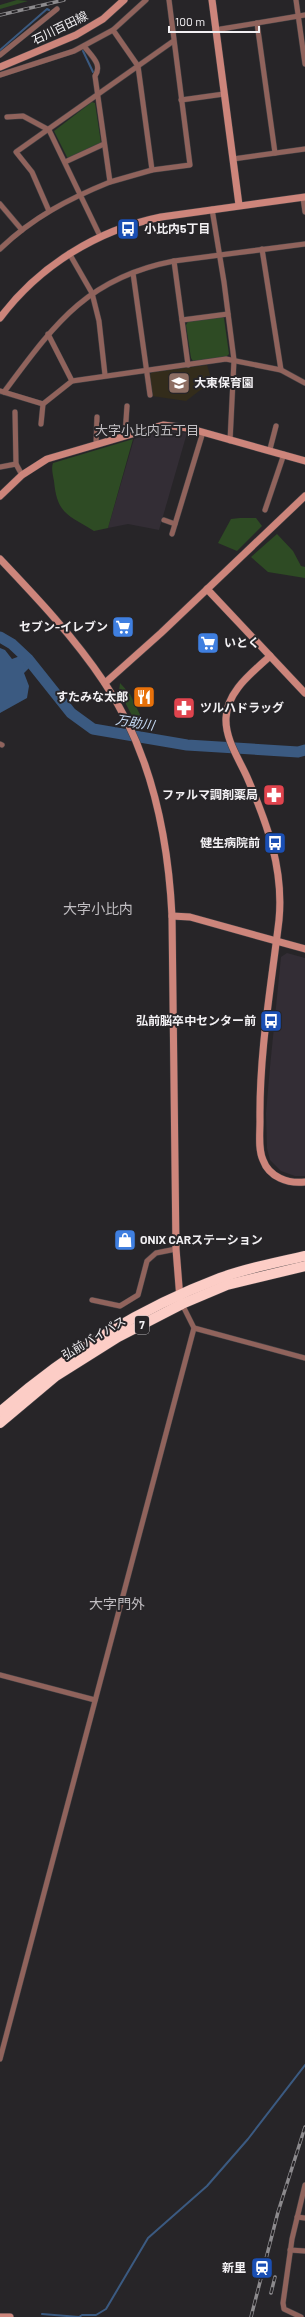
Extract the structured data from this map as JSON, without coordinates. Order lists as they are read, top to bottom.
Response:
{
  "streets": {
    "highway": ["7", "弘前バイパス"],
    "street": ["石川百田線"]
  },
  "districts": ["大字小比内五丁目", "大字小比内", "大字門外"],
  "water": ["万助川"],
  "places": {
    "bus stop": ["小比内5丁目", "健生病院前", "弘前脳卒中センター前"],
    "school or university": ["大東保育園"],
    "supermarket": ["セブン-イレブン", "いとく"],
    "restaurant": ["すたみな太郎"],
    "pharmacy": ["ツルハドラッグ", "ファルマ調剤薬局"],
    "shop": ["ONIX CARステーション"],
    "station": ["新里"]
  },
  "scale_bar": "100 m"
}
